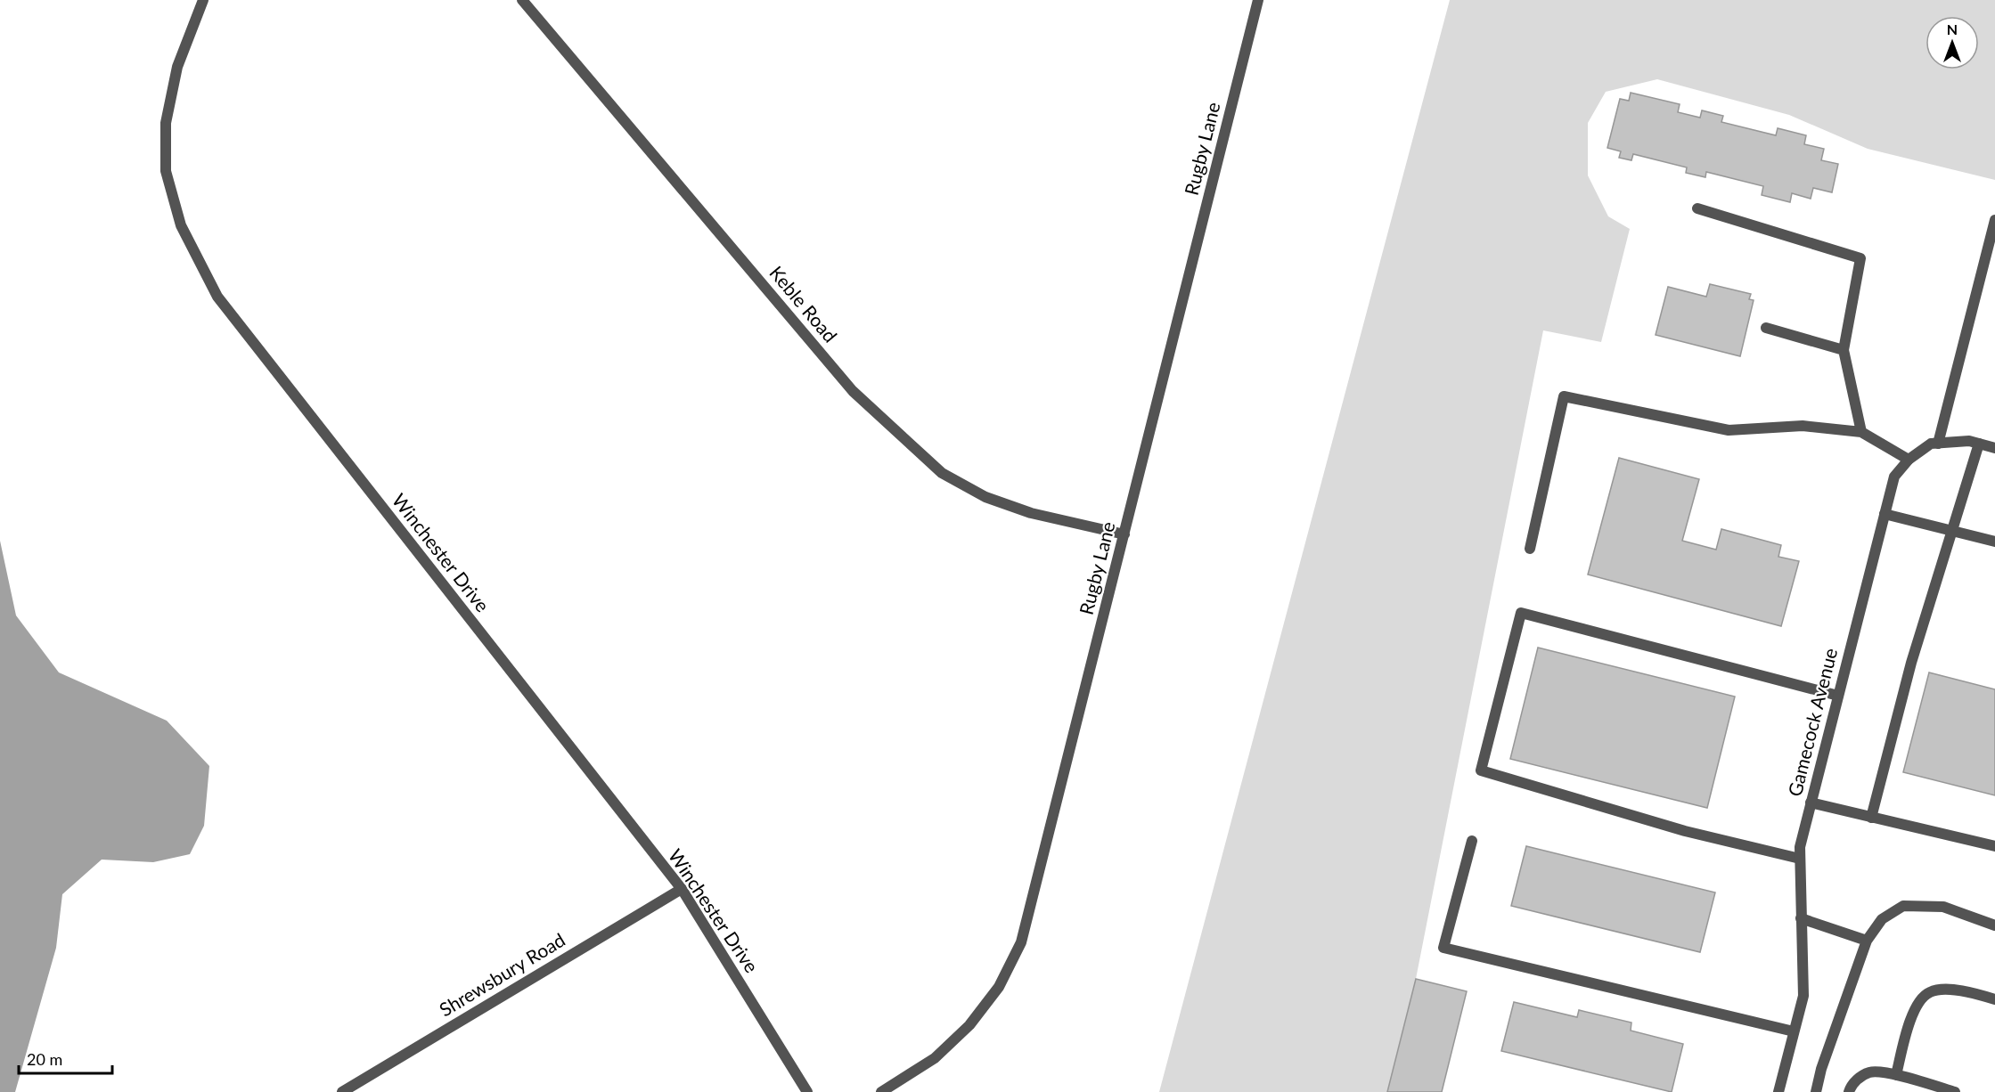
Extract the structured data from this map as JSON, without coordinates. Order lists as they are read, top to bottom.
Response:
{
  "streets": {
    "street": [
      "Rugby Lane",
      "Keble Road",
      "Winchester Drive",
      "Gamecock Avenue",
      "Shrewsbury Road"
    ]
  },
  "crossings": [
    ["Rugby Lane", "Keble Road"],
    ["Winchester Drive", "Shrewsbury Road"]
  ],
  "scale_bar": "20 m",
  "north": "top"
}
